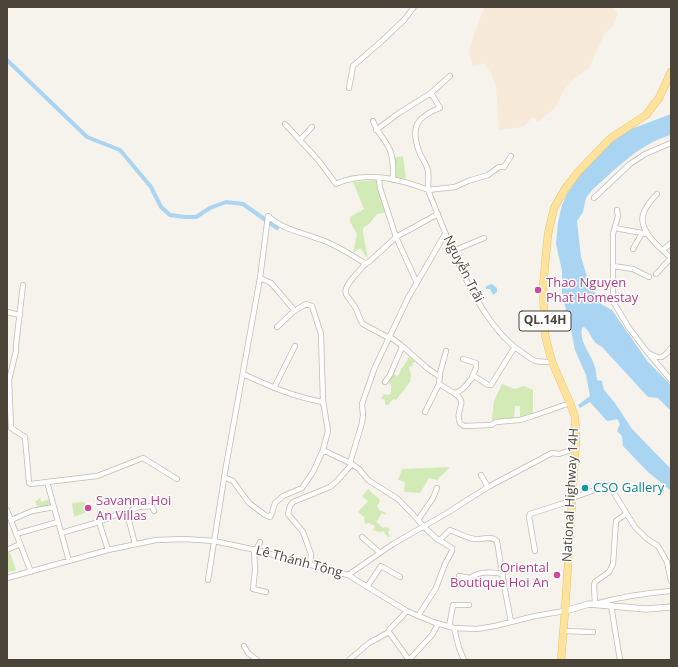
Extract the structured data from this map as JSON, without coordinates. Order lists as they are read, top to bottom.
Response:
{
  "streets": {
    "main road": ["QL.14H", "National Highway 14H"],
    "street": ["Nguyễn Trãi", "Lê Thánh Tông"]
  },
  "crossings": [
    ["Nguyễn Trãi", "National Highway 14H"],
    ["QL.14H", "National Highway 14H"],
    ["QL.14H", "Lê Thánh Tông"],
    ["National Highway 14H", "Lê Thánh Tông"]
  ],
  "places": [
    "Thao Nguyen Phat Homestay",
    "CSO Gallery",
    "Savanna Hoi An Villas",
    "Oriental Boutique Hoi An"
  ]
}
